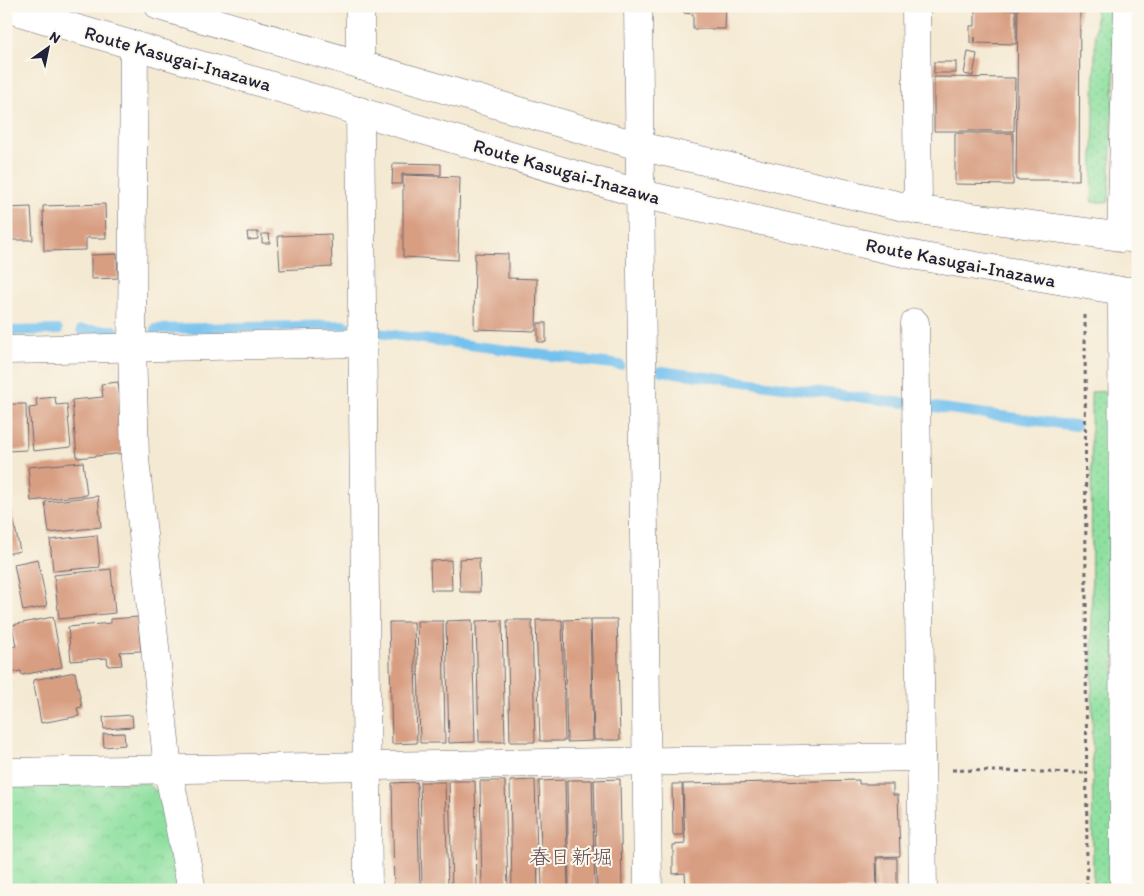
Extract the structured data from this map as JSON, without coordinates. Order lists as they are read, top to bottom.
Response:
{
  "streets": {
    "street": ["Route Kasugai-Inazawa"]
  },
  "districts": ["春日新堀"],
  "north": "top right"
}
